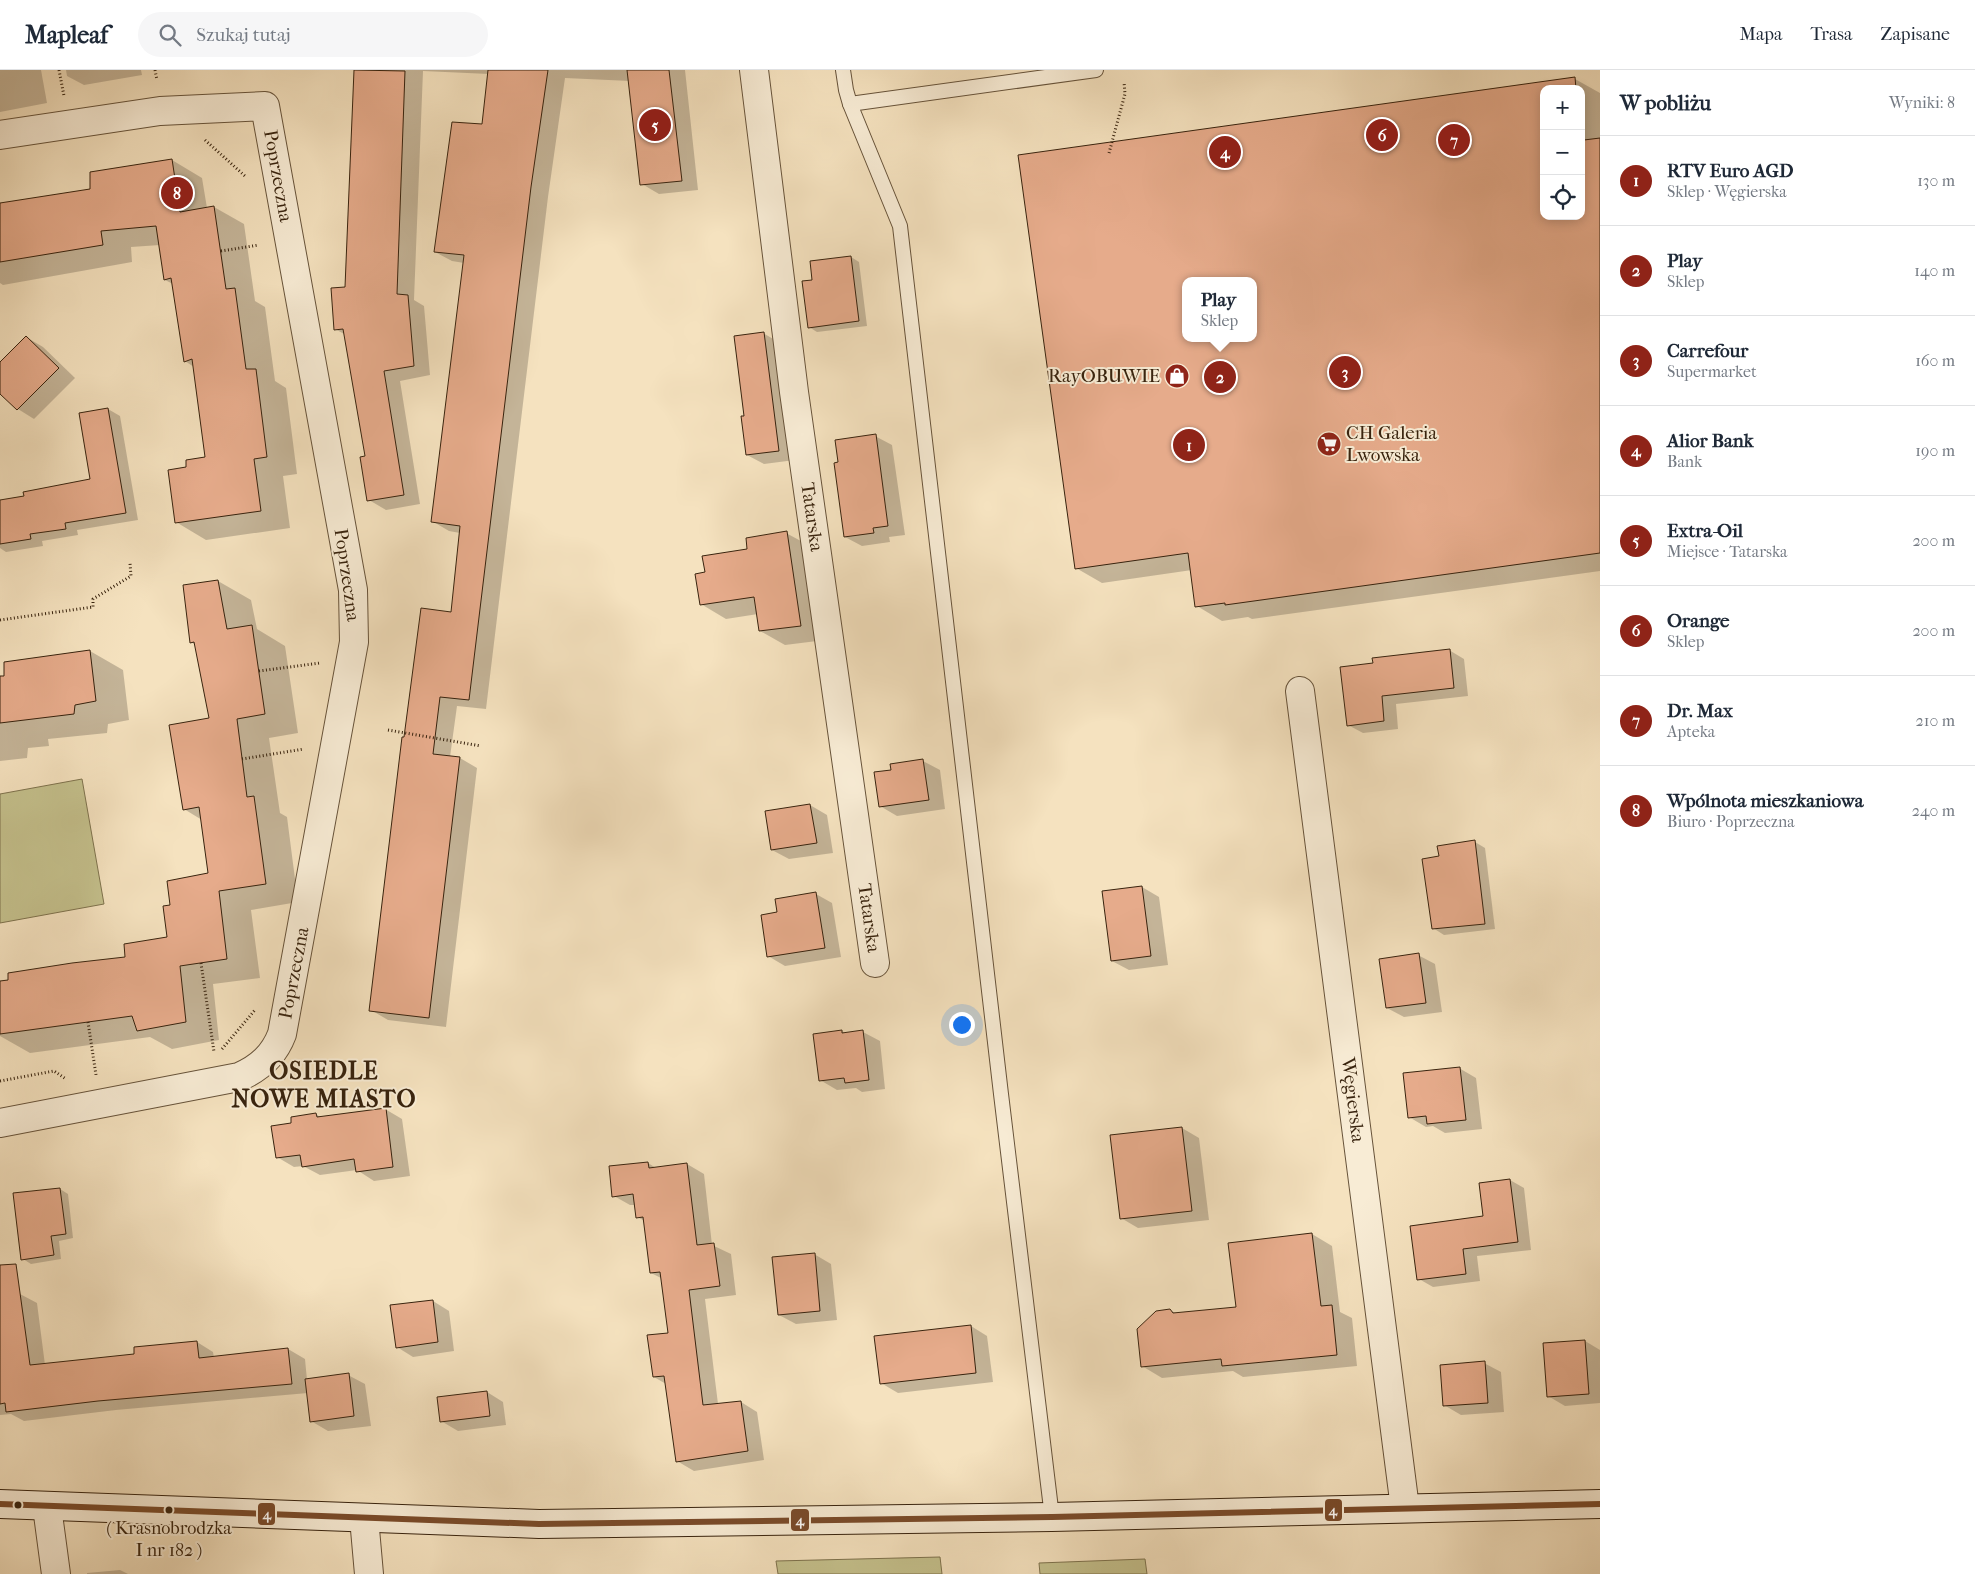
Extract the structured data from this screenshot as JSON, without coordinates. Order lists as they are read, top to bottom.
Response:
{
  "streets": {
    "street": ["Poprzeczna", "Tatarska", "Węgierska"]
  },
  "districts": ["OSIEDLE NOWE MIASTO"],
  "places": {
    "shop": ["RayOBUWIE"],
    "supermarket": ["CH Galeria Lwowska"],
    "other": ["( Krasnobrodzka I nr 182 )"]
  },
  "lines": ["transit line 4"],
  "page": {
    "header": "Mapleaf",
    "search": "Szukaj tutaj",
    "nav": ["Mapa", "Trasa", "Zapisane"],
    "heading": ["W pobliżu", "Wyniki: 8"],
    "map_buttons": ["+", "−"],
    "pins": [
      "5",
      "6",
      "7",
      "4",
      "8",
      "3",
      "2",
      "1"
    ],
    "list": [
      {
        "mark": "1",
        "name": "RTV Euro AGD",
        "note": "Sklep · Węgierska",
        "value": "130 m"
      },
      {
        "mark": "2",
        "name": "Play",
        "note": "Sklep",
        "value": "140 m"
      },
      {
        "mark": "3",
        "name": "Carrefour",
        "note": "Supermarket",
        "value": "160 m"
      },
      {
        "mark": "4",
        "name": "Alior Bank",
        "note": "Bank",
        "value": "190 m"
      },
      {
        "mark": "5",
        "name": "Extra-Oil",
        "note": "Miejsce · Tatarska",
        "value": "200 m"
      },
      {
        "mark": "6",
        "name": "Orange",
        "note": "Sklep",
        "value": "200 m"
      },
      {
        "mark": "7",
        "name": "Dr. Max",
        "note": "Apteka",
        "value": "210 m"
      },
      {
        "mark": "8",
        "name": "Wpólnota mieszkaniowa",
        "note": "Biuro · Poprzeczna",
        "value": "240 m"
      }
    ],
    "popup": ["Play", "Sklep"]
  }
}
